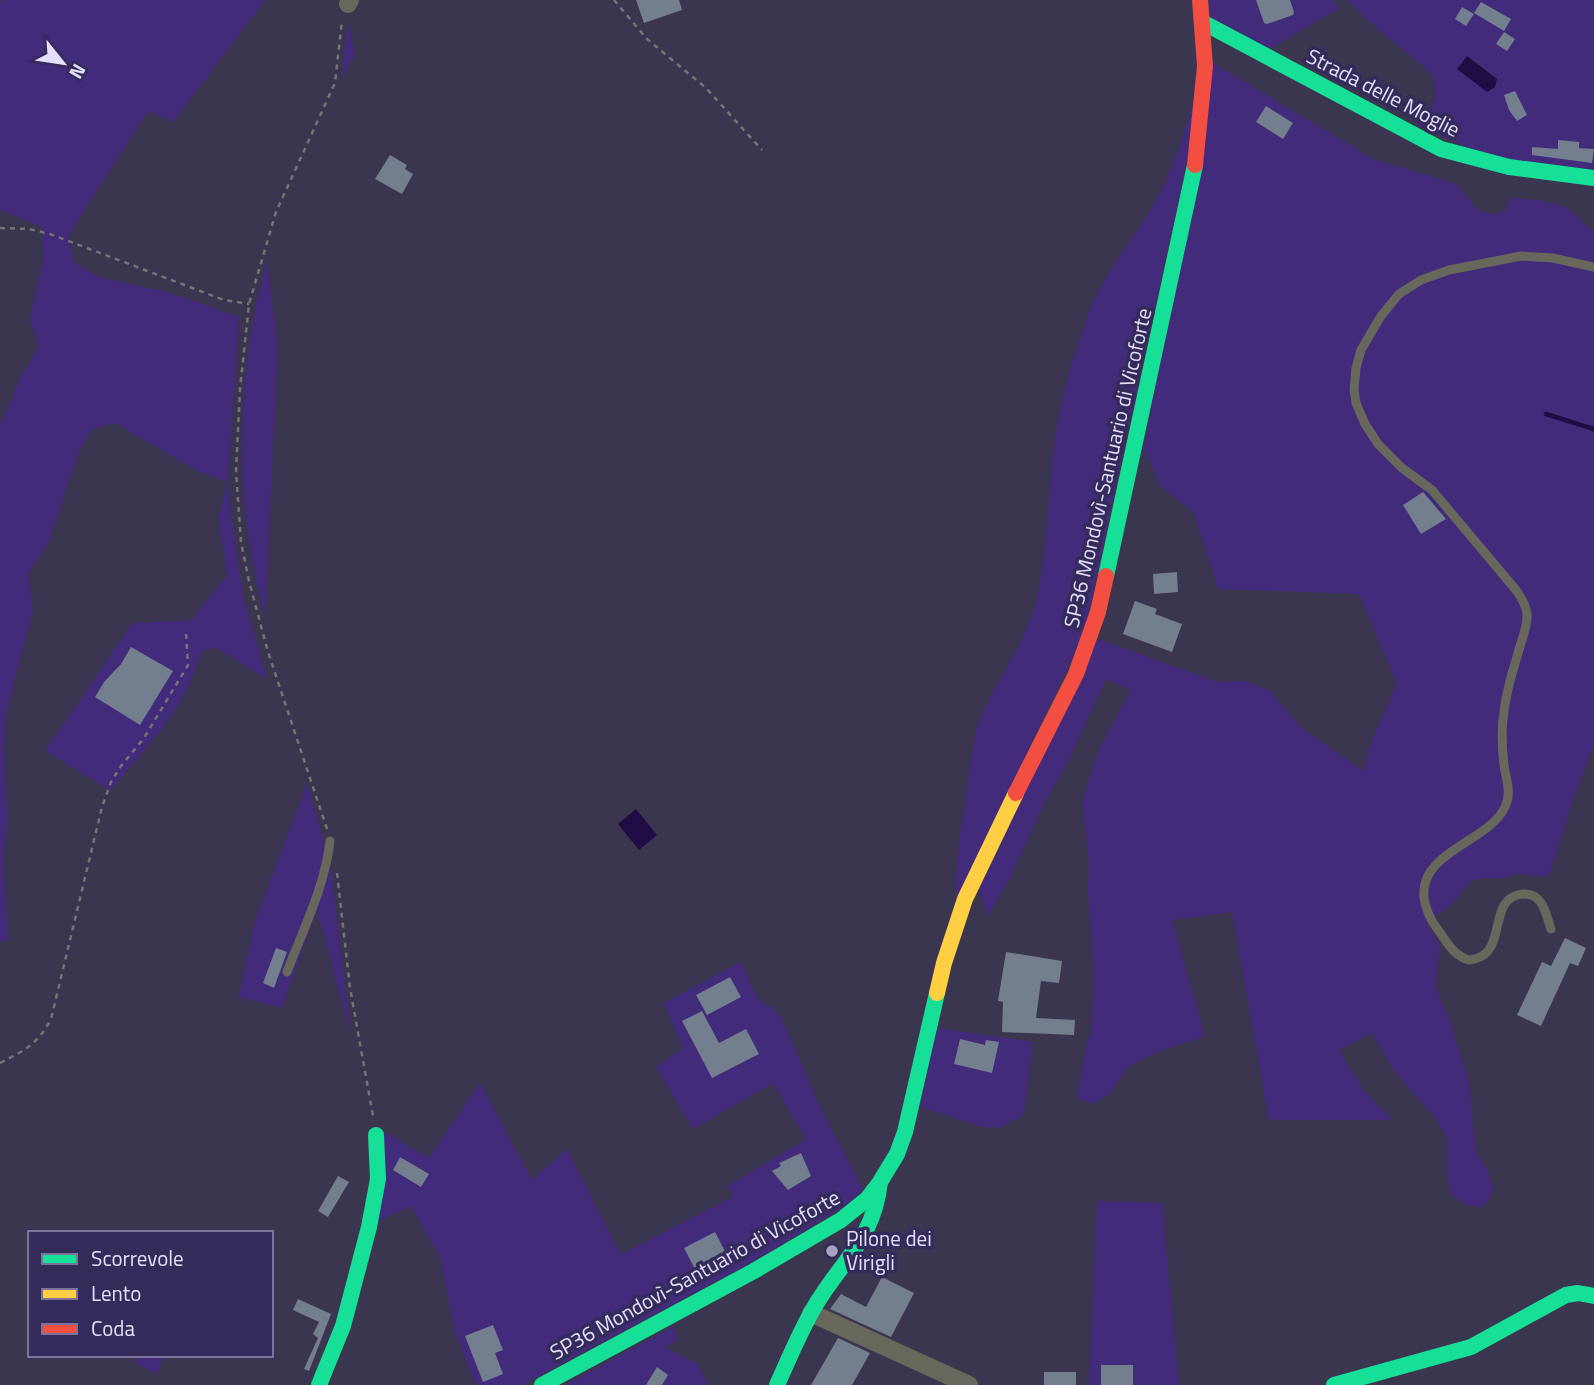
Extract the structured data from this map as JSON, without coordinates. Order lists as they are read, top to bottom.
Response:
{
  "streets": {
    "main road": ["Strada delle Moglie", "SP36 Mondovì-Santuario di Vicoforte"]
  },
  "crossings": [
    ["Strada delle Moglie", "SP36 Mondovì-Santuario di Vicoforte"]
  ],
  "places": ["Pilone dei Virigli"],
  "legend": ["Scorrevole", "Lento", "Coda"],
  "north": "bottom right"
}
